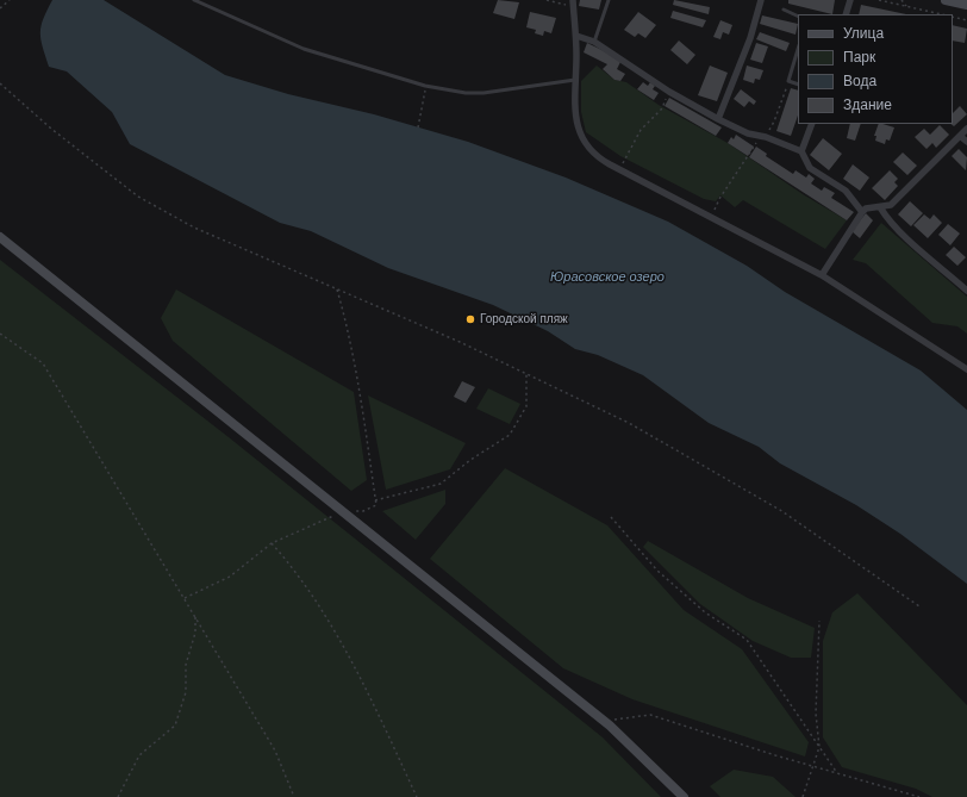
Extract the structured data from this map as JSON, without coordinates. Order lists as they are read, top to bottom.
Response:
{
  "water": ["Юрасовское озеро"],
  "places": ["Городской пляж"],
  "legend": [
    "Улица",
    "Парк",
    "Вода",
    "Здание"
  ]
}
